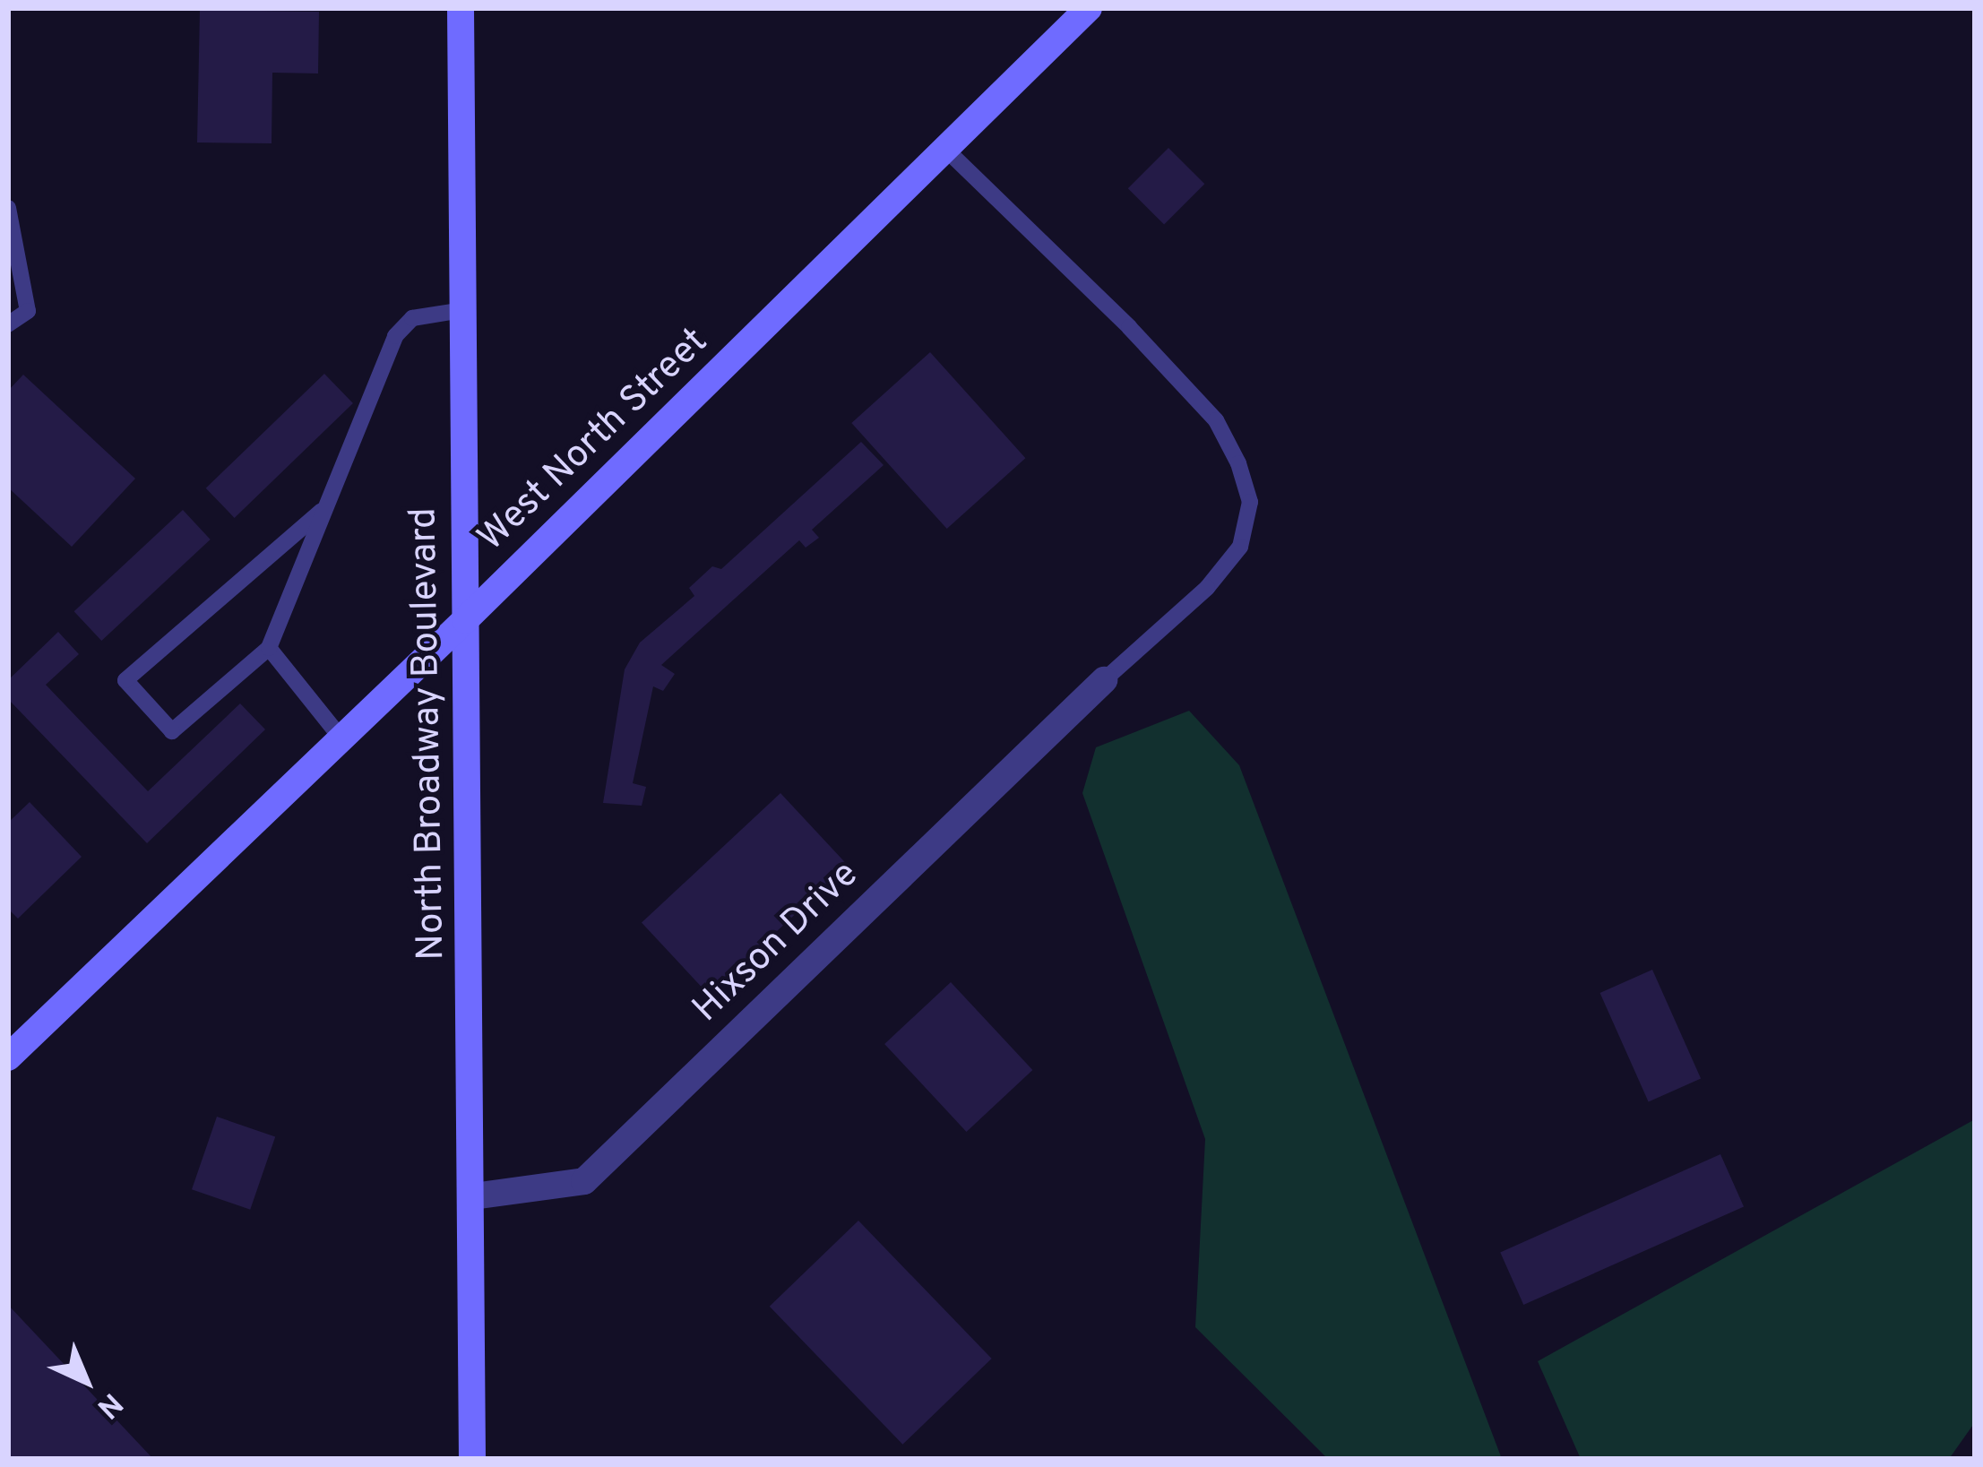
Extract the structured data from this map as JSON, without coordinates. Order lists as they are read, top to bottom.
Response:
{
  "streets": {
    "street": ["West North Street", "North Broadway Boulevard", "Hixson Drive"]
  },
  "crossings": [
    ["West North Street", "North Broadway Boulevard"],
    ["North Broadway Boulevard", "Hixson Drive"]
  ],
  "north": "bottom right"
}
